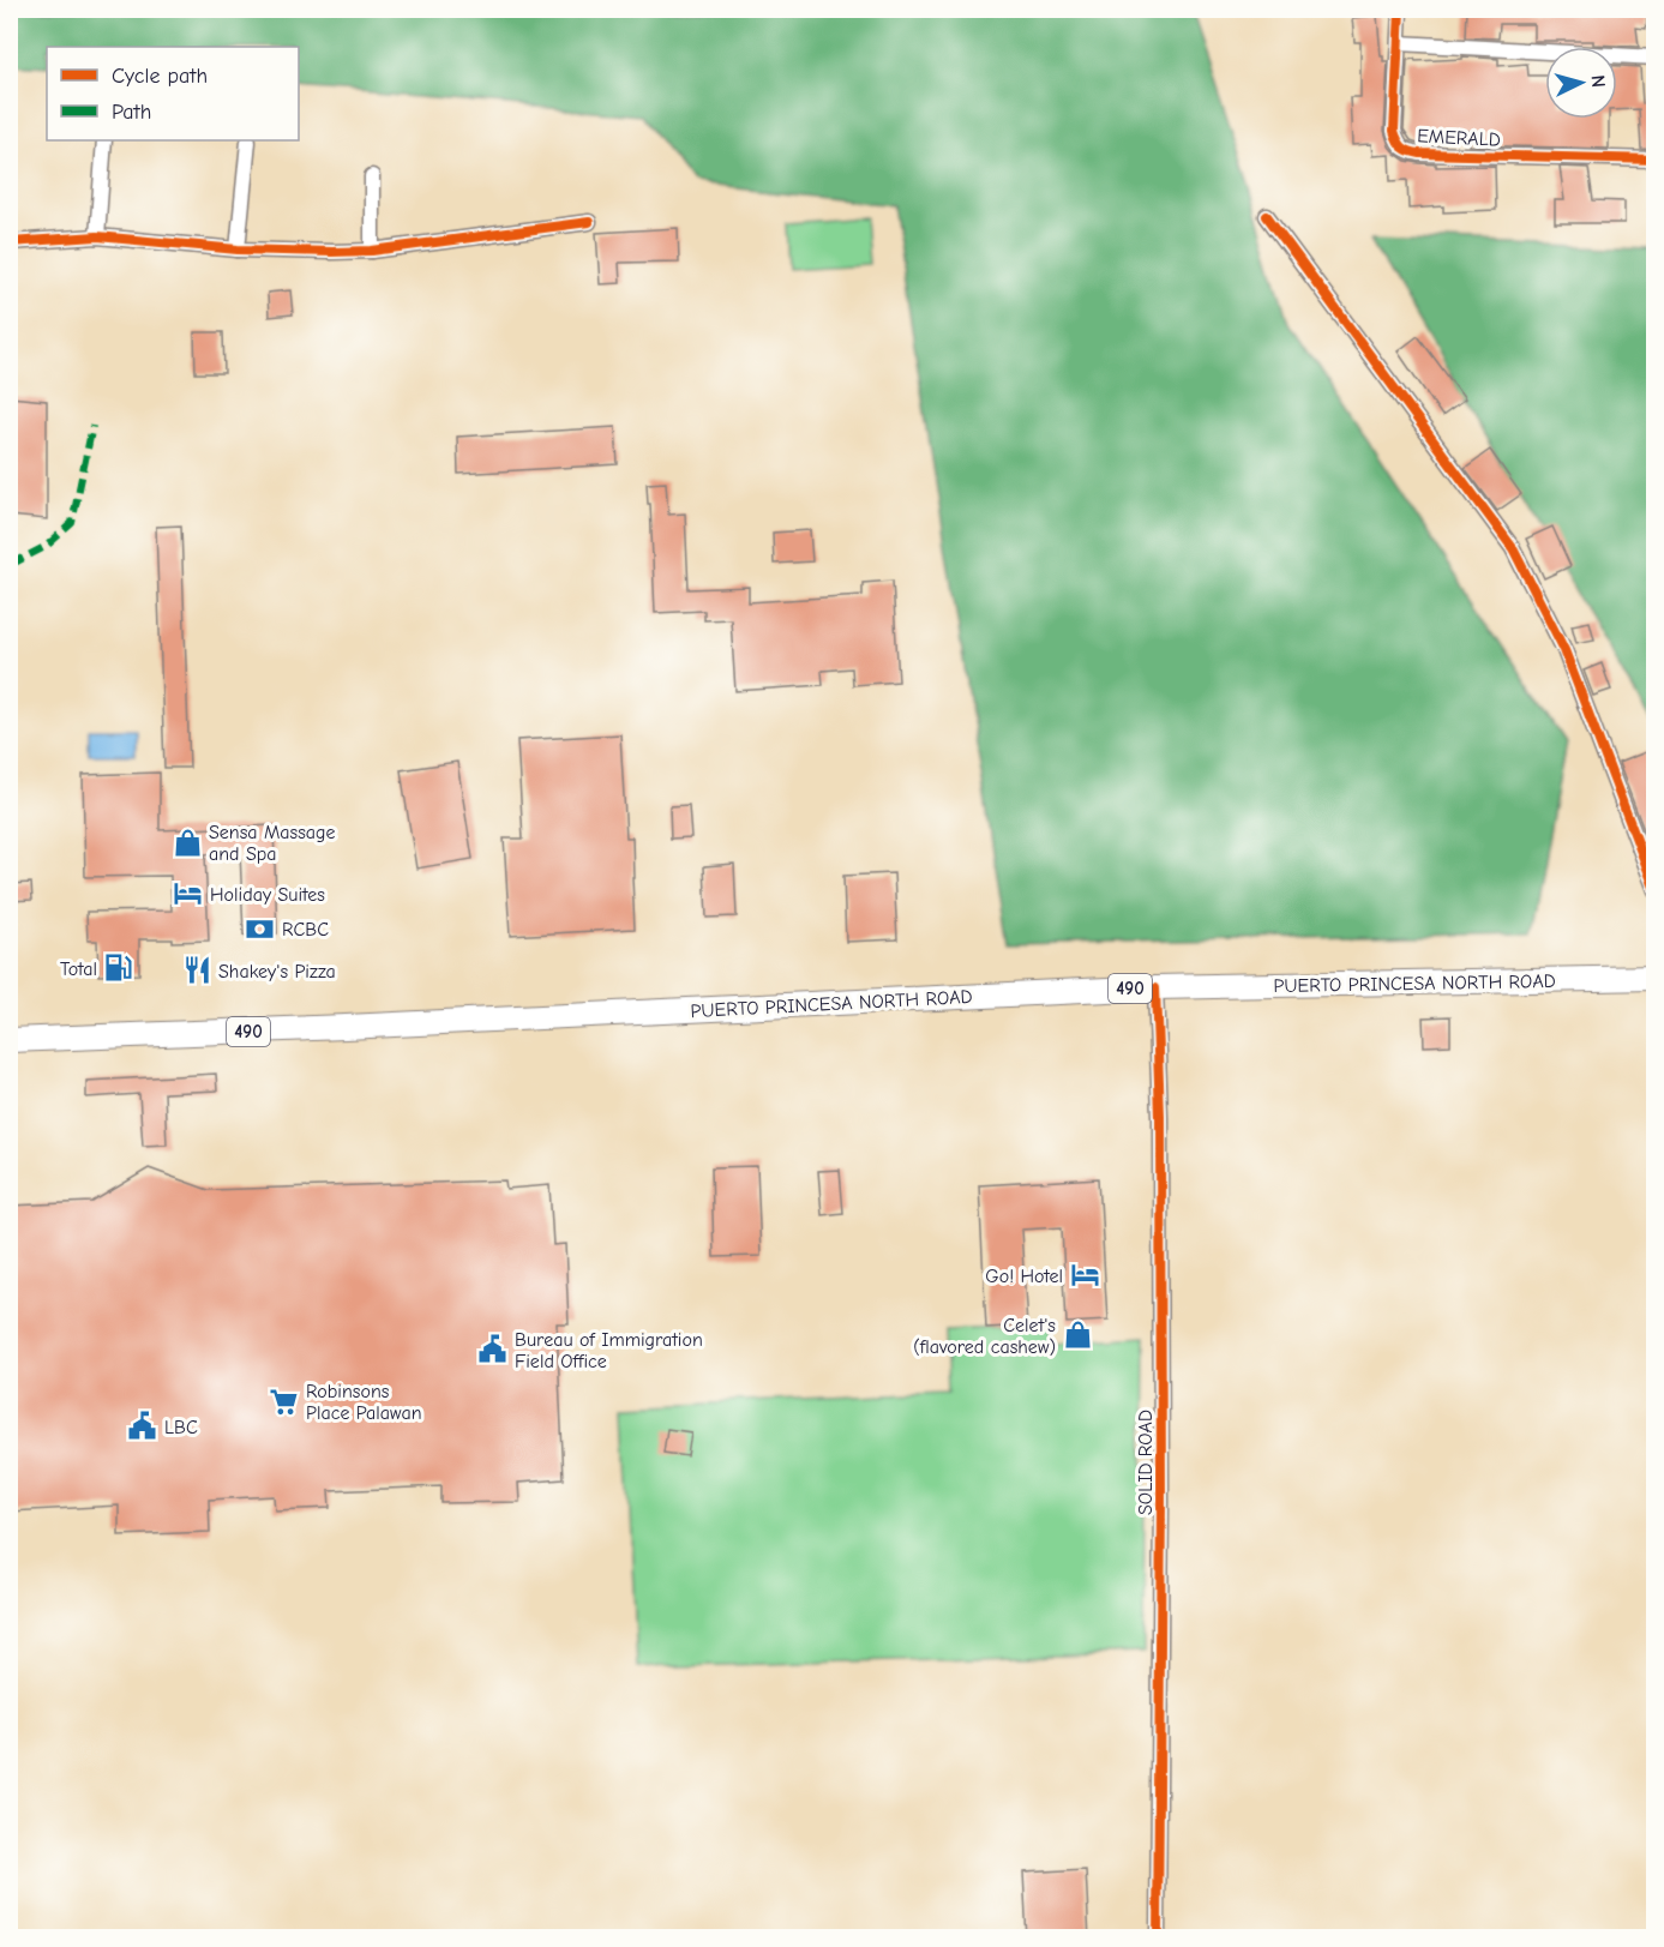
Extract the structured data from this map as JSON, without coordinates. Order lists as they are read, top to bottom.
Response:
{
  "streets": {
    "main road": ["PUERTO PRINCESA NORTH ROAD", "490"],
    "street": ["EMERALD", "SOLID ROAD"]
  },
  "crossings": [
    ["PUERTO PRINCESA NORTH ROAD", "SOLID ROAD"]
  ],
  "places": {
    "shop": ["Sensa Massage and Spa", "Celet's (flavored cashew)"],
    "hotel": ["Holiday Suites", "Go! Hotel"],
    "bank": ["RCBC"],
    "fuel station": ["Total"],
    "restaurant": ["Shakey's Pizza"],
    "public building": ["Bureau of Immigration Field Office", "LBC"],
    "supermarket": ["Robinsons Place Palawan"]
  },
  "legend": ["Cycle path", "Path"],
  "north": "right"
}
